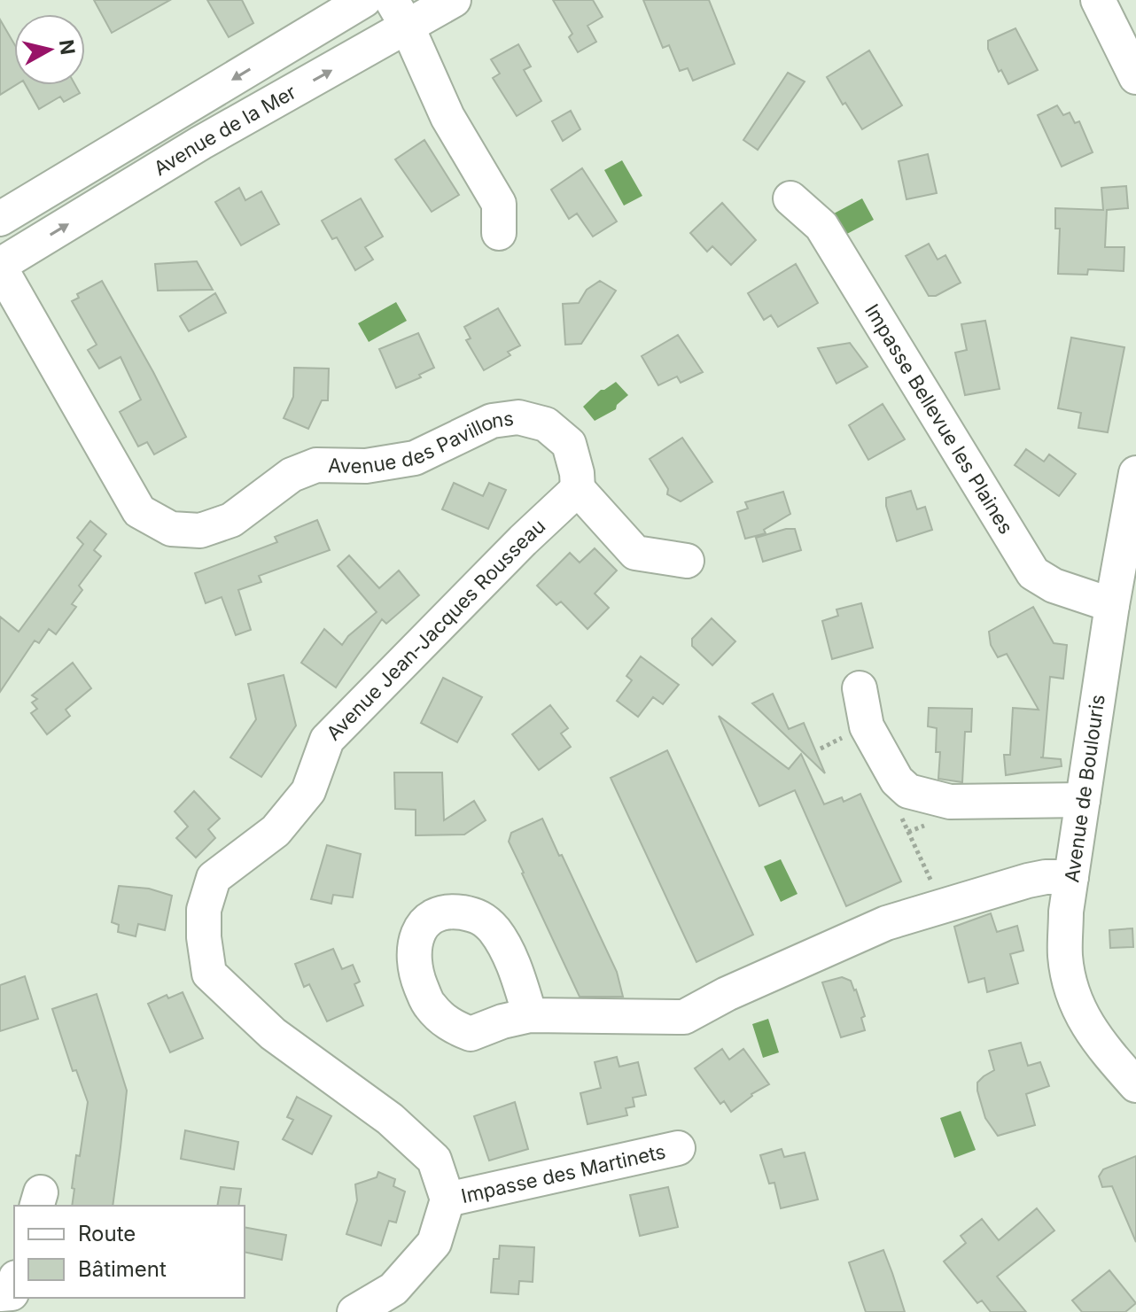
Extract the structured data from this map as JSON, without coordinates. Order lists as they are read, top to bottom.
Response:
{
  "streets": {
    "street": [
      "Avenue de la Mer",
      "Impasse Bellevue les Plaines",
      "Avenue des Pavillons",
      "Avenue Jean-Jacques Rousseau",
      "Avenue de Boulouris",
      "Impasse des Martinets"
    ]
  },
  "crossings": [
    ["Avenue de la Mer", "Avenue des Pavillons"],
    ["Impasse Bellevue les Plaines", "Avenue de Boulouris"],
    ["Avenue des Pavillons", "Avenue Jean-Jacques Rousseau"],
    ["Avenue Jean-Jacques Rousseau", "Impasse des Martinets"]
  ],
  "legend": ["Route", "Bâtiment"],
  "north": "right"
}
